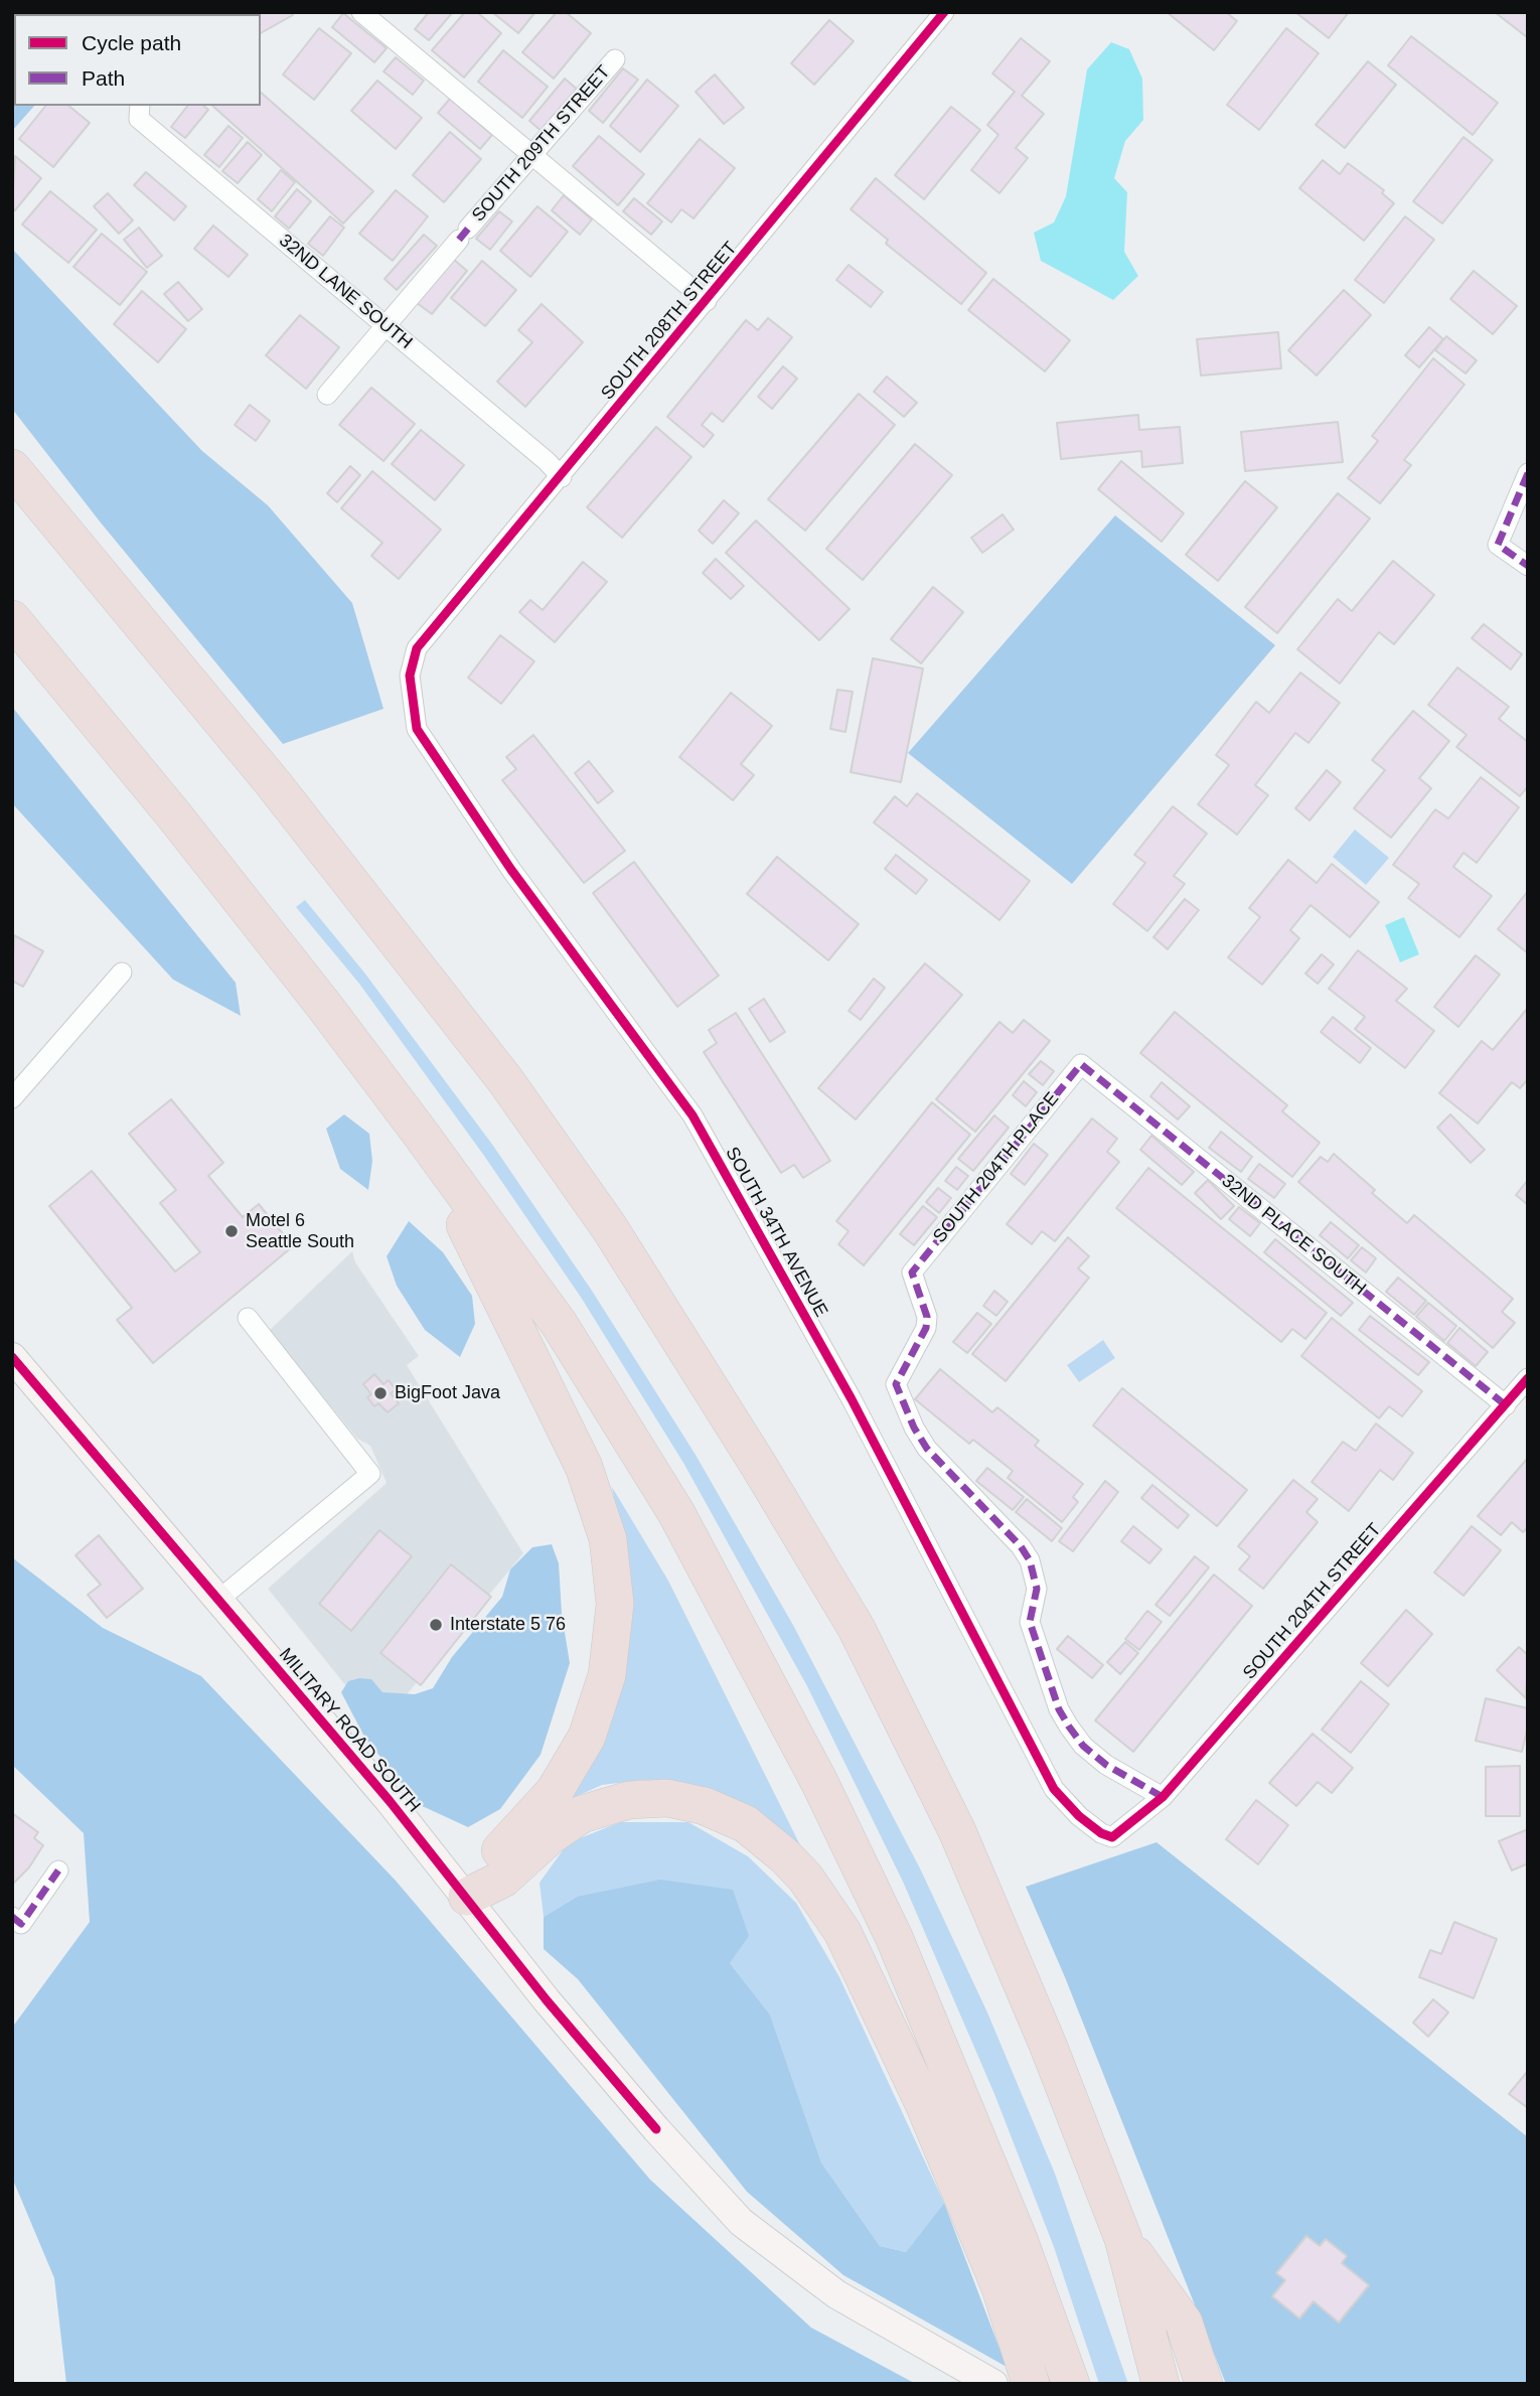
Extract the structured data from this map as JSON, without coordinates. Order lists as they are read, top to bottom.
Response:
{
  "streets": {
    "main road": ["MILITARY ROAD SOUTH"],
    "street": [
      "SOUTH 209TH STREET",
      "32ND LANE SOUTH",
      "SOUTH 208TH STREET",
      "SOUTH 204TH PLACE",
      "SOUTH 34TH AVENUE",
      "32ND PLACE SOUTH",
      "SOUTH 204TH STREET"
    ]
  },
  "crossings": [
    ["SOUTH 209TH STREET", "32ND LANE SOUTH"],
    ["32ND LANE SOUTH", "SOUTH 208TH STREET"],
    ["SOUTH 208TH STREET", "SOUTH 34TH AVENUE"],
    ["SOUTH 204TH PLACE", "32ND PLACE SOUTH"],
    ["SOUTH 204TH PLACE", "SOUTH 204TH STREET"],
    ["SOUTH 34TH AVENUE", "SOUTH 204TH STREET"],
    ["32ND PLACE SOUTH", "SOUTH 204TH STREET"]
  ],
  "places": ["Motel 6 Seattle South", "BigFoot Java", "Interstate 5 76"],
  "legend": ["Cycle path", "Path"]
}
